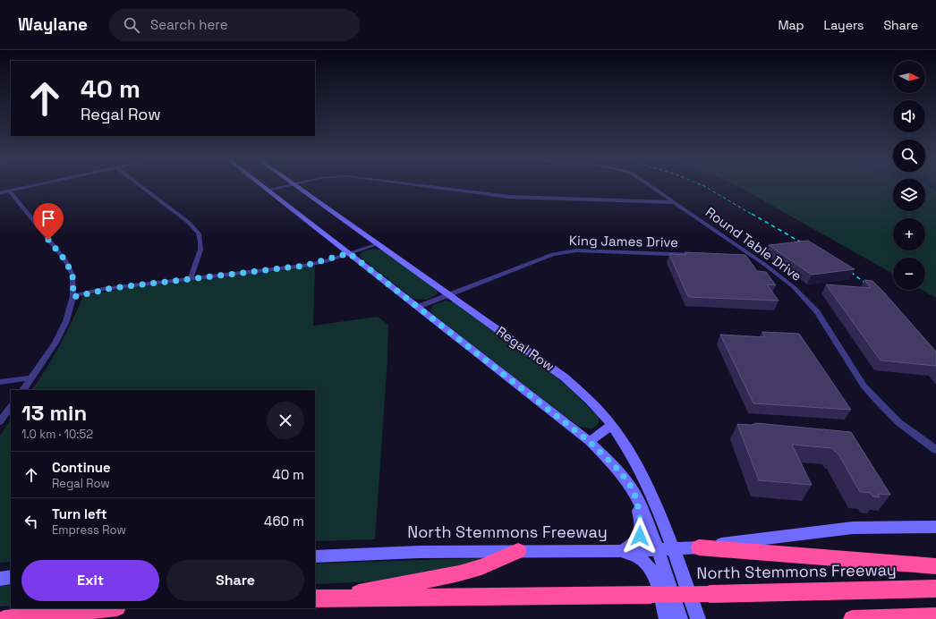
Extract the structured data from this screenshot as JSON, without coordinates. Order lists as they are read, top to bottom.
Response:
{
  "streets": {
    "highway": ["North Stemmons Freeway"],
    "main road": ["Regal Row"],
    "street": ["King James Drive", "Round Table Drive"]
  },
  "crossings": [
    ["King James Drive", "Regal Row"],
    ["Regal Row", "North Stemmons Freeway"]
  ],
  "north": "right",
  "page": {
    "header": "Waylane",
    "search": "Search here",
    "nav": ["Map", "Layers", "Share"],
    "map_buttons": ["+", "−"],
    "turn": ["40 m", "Regal Row"],
    "heading": ["13 min", "1.0 km · 10:52"],
    "list": [
      {
        "name": "Continue",
        "note": "Regal Row",
        "value": "40 m"
      },
      {
        "name": "Turn left",
        "note": "Empress Row",
        "value": "460 m"
      }
    ],
    "buttons": ["Exit", "Share"]
  }
}
